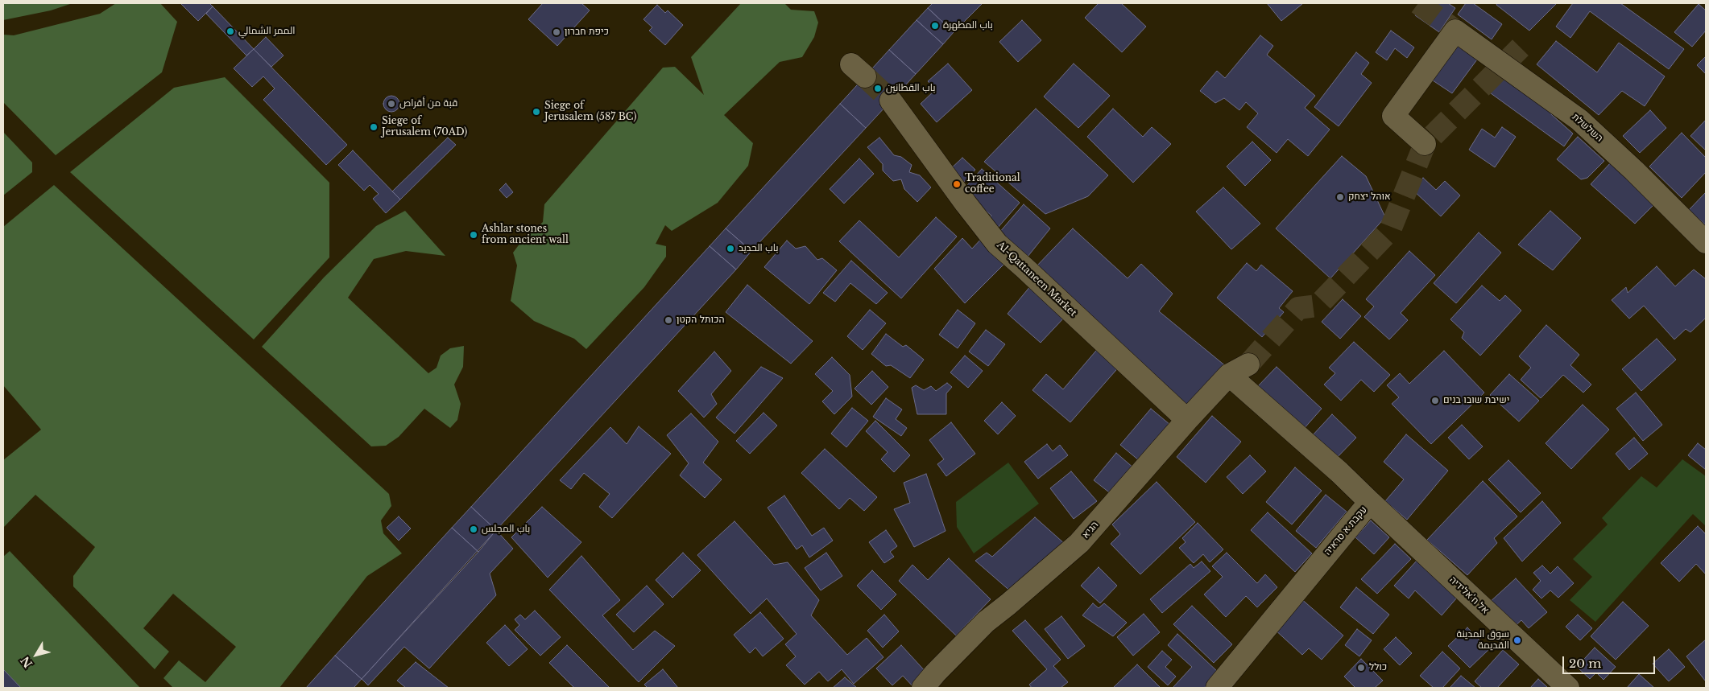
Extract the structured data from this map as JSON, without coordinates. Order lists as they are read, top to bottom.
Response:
{
  "streets": {
    "street": [
      "השלשלת",
      "Al-Qattaneen Market",
      "הגיא",
      "עקבת א סראיה",
      "אל ח'אלידיה"
    ]
  },
  "crossings": [
    ["Al-Qattaneen Market", "הגיא"],
    ["הגיא", "עקבת א סראיה"],
    ["עקבת א סראיה", "אל ח'אלידיה"]
  ],
  "places": [
    "باب المطهرة",
    "الممر الشمالي",
    "כיפת חברון",
    "باب القطانين",
    "قبة من أقراص",
    "Siege of Jerusalem (587 BC)",
    "Siege of Jerusalem (70AD)",
    "Traditional coffee",
    "אוהל יצחק",
    "Ashlar stones from ancient wall",
    "باب الحديد",
    "הכותל הקטן",
    "ישיבת שובו בנים",
    "باب المجلس",
    "سوق المدينة القديمة",
    "כולל"
  ],
  "scale_bar": "20 m",
  "north": "bottom left"
}
